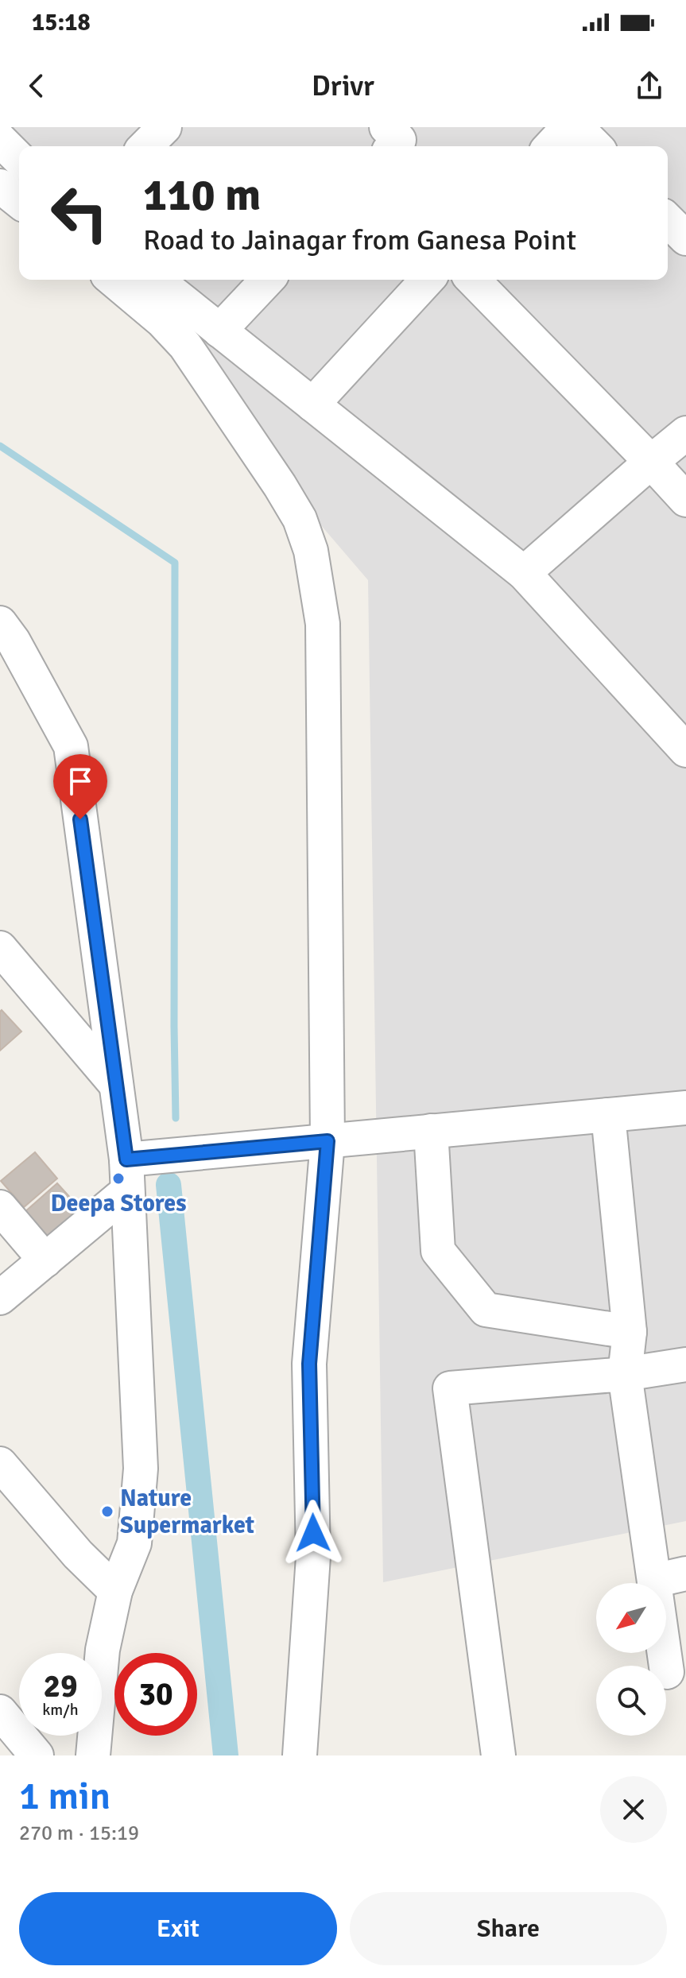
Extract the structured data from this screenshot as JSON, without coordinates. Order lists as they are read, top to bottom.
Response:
{
  "places": ["Deepa Stores", "Nature Supermarket"],
  "north": "bottom left",
  "page": {
    "status": "15:18",
    "header": "Drivr",
    "turn": ["110 m", "Road to Jainagar from Ganesa Point"],
    "speed": "29 km/h",
    "limit": "30",
    "heading": ["1 min", "270 m · 15:19"],
    "buttons": ["Exit", "Share"]
  }
}
